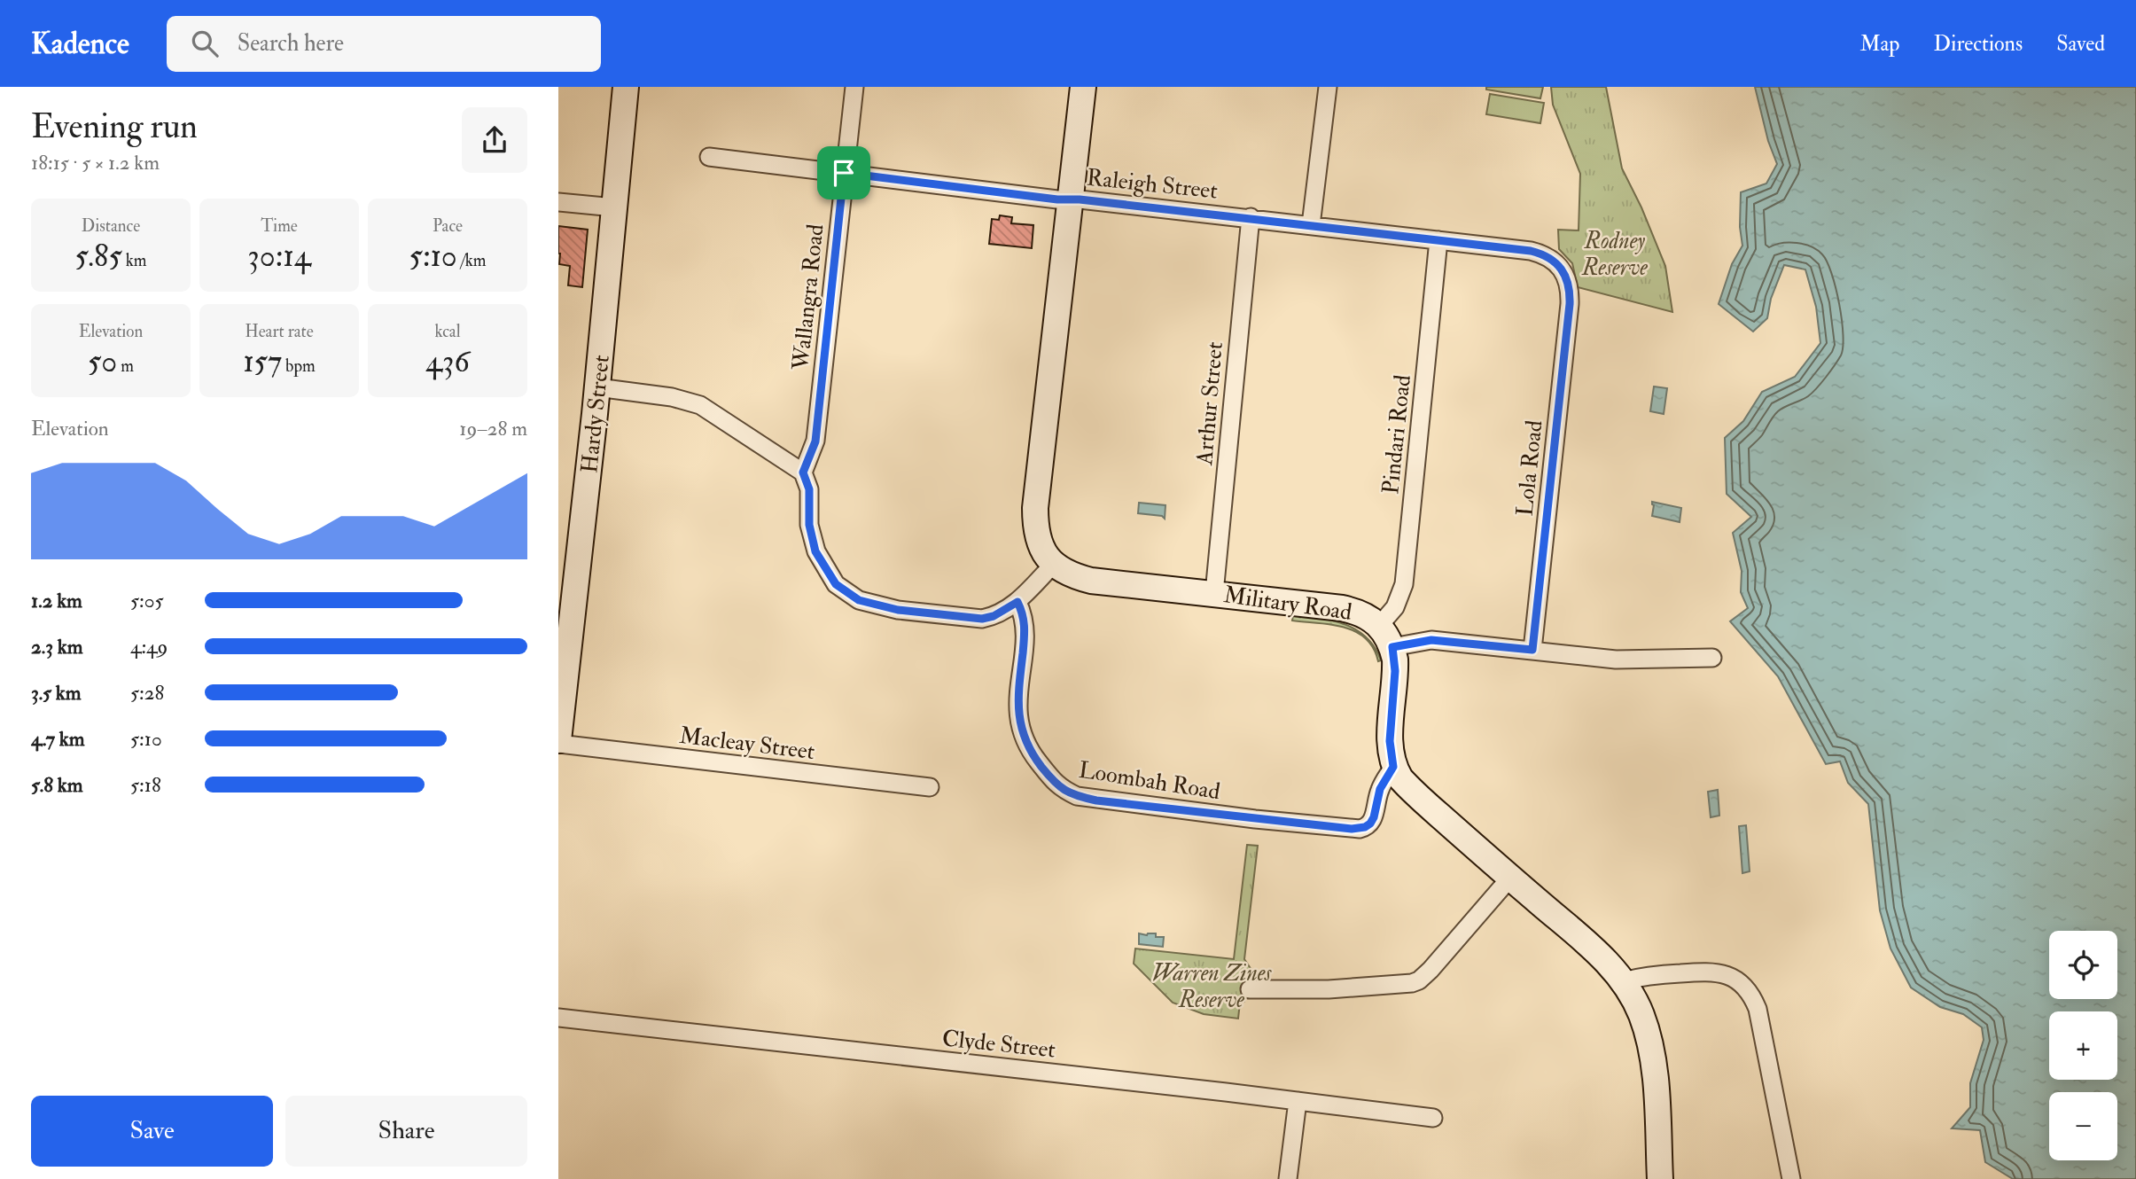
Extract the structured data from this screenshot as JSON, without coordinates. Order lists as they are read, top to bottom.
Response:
{
  "streets": {
    "street": [
      "Raleigh Street",
      "Wallangra Road",
      "Arthur Street",
      "Hardy Street",
      "Pindari Road",
      "Lola Road",
      "Military Road",
      "Macleay Street",
      "Loombah Road",
      "Clyde Street"
    ]
  },
  "crossings": [
    ["Raleigh Street", "Wallangra Road"],
    ["Raleigh Street", "Arthur Street"],
    ["Raleigh Street", "Pindari Road"],
    ["Raleigh Street", "Lola Road"],
    ["Arthur Street", "Military Road"],
    ["Hardy Street", "Macleay Street"],
    ["Pindari Road", "Military Road"],
    ["Military Road", "Loombah Road"]
  ],
  "parks": ["Rodney Reserve", "Warren Zines Reserve"],
  "page": {
    "header": "Kadence",
    "search": "Search here",
    "nav": ["Map", "Directions", "Saved"],
    "heading": ["Evening run", "18:15 · 5 × 1.2 km"],
    "stats": [
      ["Distance", "5.85 km"],
      ["Time", "30:14"],
      ["Pace", "5:10 /km"],
      ["Elevation", "50 m"],
      ["Heart rate", "157 bpm"],
      ["kcal", "436"]
    ],
    "chart": ["Elevation", "19–28 m"],
    "list": [
      {
        "name": "1.2 km",
        "note": "5:05"
      },
      {
        "name": "2.3 km",
        "note": "4:49"
      },
      {
        "name": "3.5 km",
        "note": "5:28"
      },
      {
        "name": "4.7 km",
        "note": "5:10"
      },
      {
        "name": "5.8 km",
        "note": "5:18"
      }
    ],
    "map_buttons": ["+", "−"],
    "buttons": ["Save", "Share"]
  }
}
